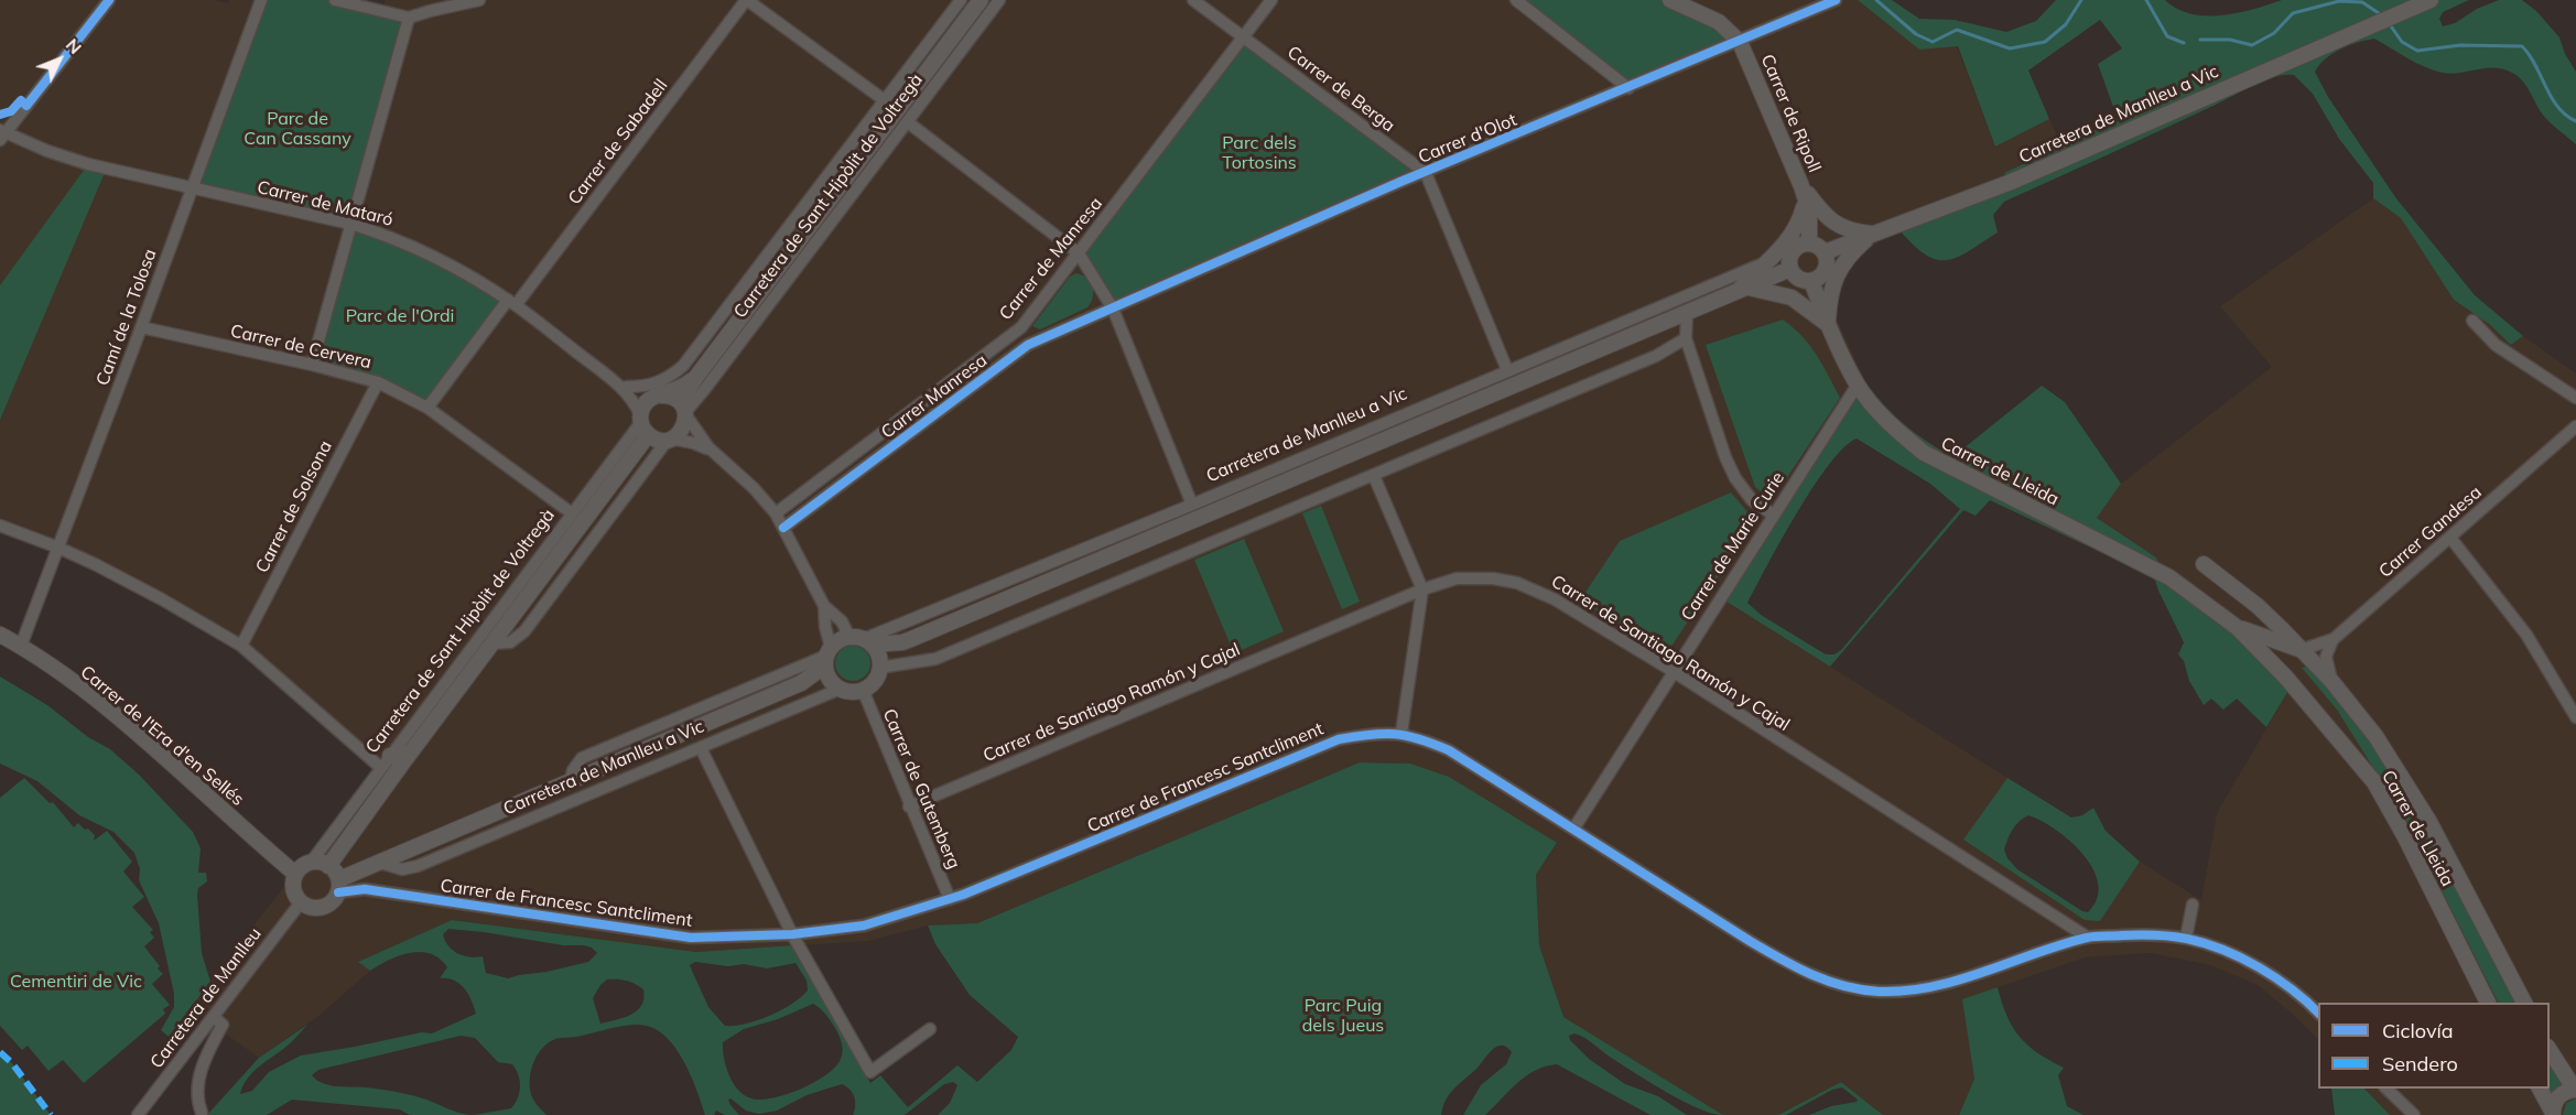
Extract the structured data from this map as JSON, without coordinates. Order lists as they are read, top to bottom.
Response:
{
  "streets": {
    "street": [
      "Carrer de Berga",
      "Carrer de Ripoll",
      "Carretera de Manlleu a Vic",
      "Carrer d'Olot",
      "Carrer de Sabadell",
      "Carretera de Sant Hipòlit de Voltregà",
      "Carrer de Mataró",
      "Carrer de Manresa",
      "Camí de la Tolosa",
      "Carrer de Cervera",
      "Carrer Manresa",
      "Carrer de Lleida",
      "Carrer de Solsona",
      "Carrer Gandesa",
      "Carrer de Marie Curie",
      "Carrer de Santiago Ramón y Cajal",
      "Carrer de l'Era d'en Sellés",
      "Carrer de Francesc Santcliment",
      "Carrer de Gutemberg",
      "Carretera de Manlleu"
    ]
  },
  "crossings": [
    ["Carrer de Berga", "Carrer d'Olot"],
    ["Carrer de Berga", "Carrer de Manresa"],
    ["Carrer de Ripoll", "Carretera de Manlleu a Vic"],
    ["Carrer de Ripoll", "Carrer d'Olot"],
    ["Carrer de Ripoll", "Carrer de Lleida"],
    ["Carretera de Manlleu a Vic", "Carretera de Sant Hipòlit de Voltregà"],
    ["Carretera de Manlleu a Vic", "Carrer de Lleida"],
    ["Carretera de Manlleu a Vic", "Carrer de l'Era d'en Sellés"],
    ["Carretera de Manlleu a Vic", "Carrer de Francesc Santcliment"],
    ["Carretera de Manlleu a Vic", "Carrer de Gutemberg"],
    ["Carretera de Manlleu a Vic", "Carretera de Manlleu"],
    ["Carrer d'Olot", "Carrer Manresa"],
    ["Carrer de Sabadell", "Carrer de Mataró"],
    ["Carrer de Sabadell", "Carrer de Cervera"],
    ["Carretera de Sant Hipòlit de Voltregà", "Carrer de Mataró"],
    ["Carretera de Sant Hipòlit de Voltregà", "Carrer de Cervera"],
    ["Carretera de Sant Hipòlit de Voltregà", "Carrer de l'Era d'en Sellés"],
    ["Carretera de Sant Hipòlit de Voltregà", "Carrer de Francesc Santcliment"],
    ["Carretera de Sant Hipòlit de Voltregà", "Carretera de Manlleu"],
    ["Carrer de Mataró", "Camí de la Tolosa"],
    ["Camí de la Tolosa", "Carrer de Cervera"],
    ["Camí de la Tolosa", "Carrer de l'Era d'en Sellés"],
    ["Carrer de Cervera", "Carrer de Solsona"],
    ["Carrer de Lleida", "Carrer Gandesa"],
    ["Carrer de Lleida", "Carrer de Marie Curie"],
    ["Carrer de Marie Curie", "Carrer de Santiago Ramón y Cajal"],
    ["Carrer de Marie Curie", "Carrer de Francesc Santcliment"],
    ["Carrer de Santiago Ramón y Cajal", "Carrer de Francesc Santcliment"],
    ["Carrer de Santiago Ramón y Cajal", "Carrer de Gutemberg"],
    ["Carrer de l'Era d'en Sellés", "Carrer de Francesc Santcliment"],
    ["Carrer de l'Era d'en Sellés", "Carretera de Manlleu"],
    ["Carrer de Francesc Santcliment", "Carrer de Gutemberg"],
    ["Carrer de Francesc Santcliment", "Carretera de Manlleu"]
  ],
  "parks": [
    "Parc de Can Cassany",
    "Parc dels Tortosins",
    "Parc de l'Ordi",
    "Cementiri de Vic",
    "Parc Puig dels Jueus"
  ],
  "legend": ["Ciclovía", "Sendero"],
  "north": "top right"
}
